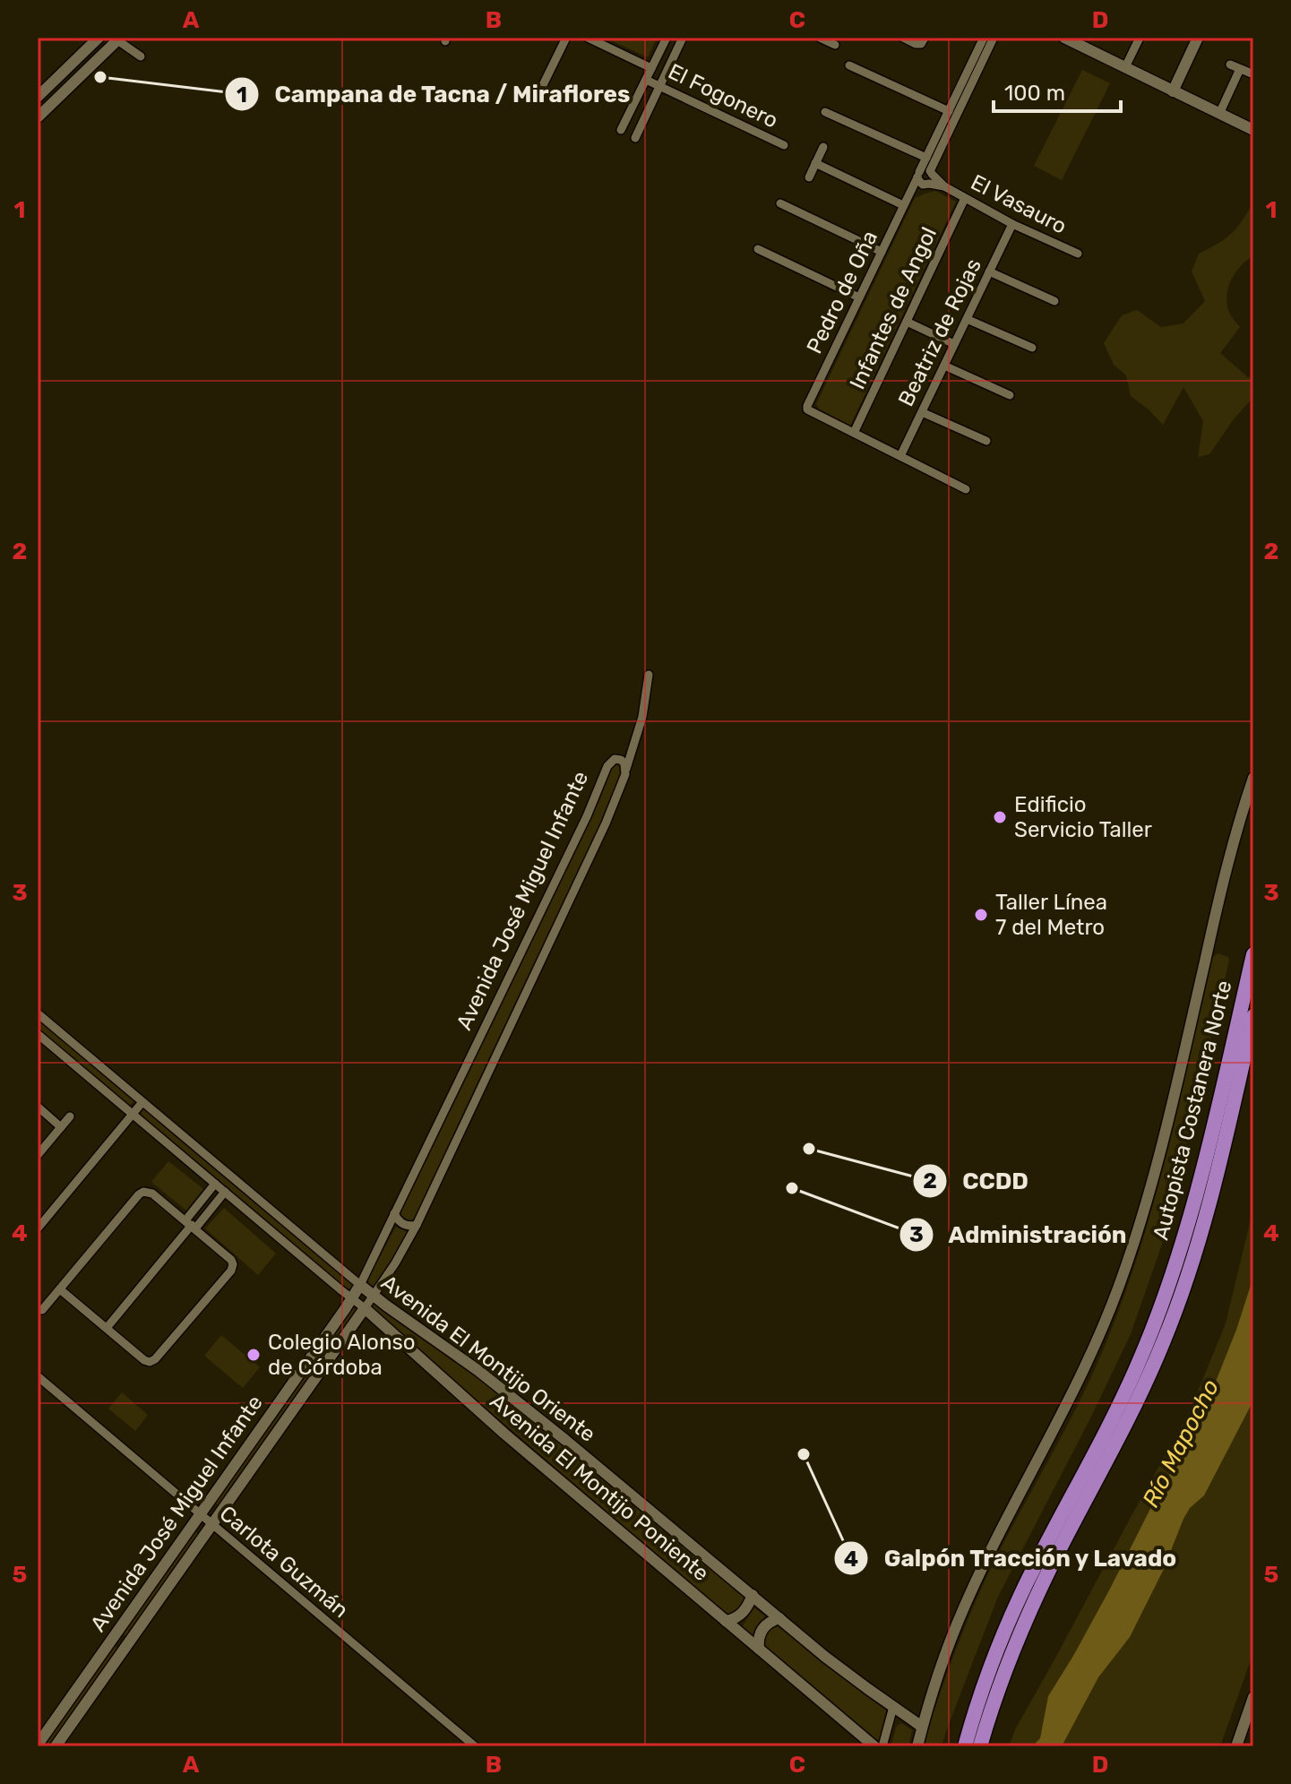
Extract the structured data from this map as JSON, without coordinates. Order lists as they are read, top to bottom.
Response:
{
  "streets": {
    "highway": ["Autopista Costanera Norte"],
    "street": [
      "El Fogonero",
      "El Vasauro",
      "Pedro de Oña",
      "Infantes de Angol",
      "Beatriz de Rojas",
      "Avenida José Miguel Infante",
      "Avenida El Montijo Oriente",
      "Avenida El Montijo Poniente",
      "Carlota Guzmán"
    ]
  },
  "crossings": [
    ["El Vasauro", "Pedro de Oña"],
    ["El Vasauro", "Infantes de Angol"],
    ["El Vasauro", "Beatriz de Rojas"],
    ["Pedro de Oña", "Infantes de Angol"],
    ["Avenida José Miguel Infante", "Avenida El Montijo Oriente"],
    ["Avenida José Miguel Infante", "Avenida El Montijo Poniente"],
    ["Avenida José Miguel Infante", "Carlota Guzmán"]
  ],
  "water": ["Río Mapocho"],
  "places": [
    "Campana de Tacna / Miraflores",
    "Edificio Servicio Taller",
    "Taller Línea 7 del Metro",
    "CCDD",
    "Administración",
    "Colegio Alonso de Córdoba",
    "Galpón Tracción y Lavado"
  ],
  "scale_bar": "100 m",
  "grid": {
    "columns": [
      "A",
      "B",
      "C",
      "D"
    ],
    "rows": [
      "1",
      "2",
      "3",
      "4",
      "5"
    ]
  }
}
